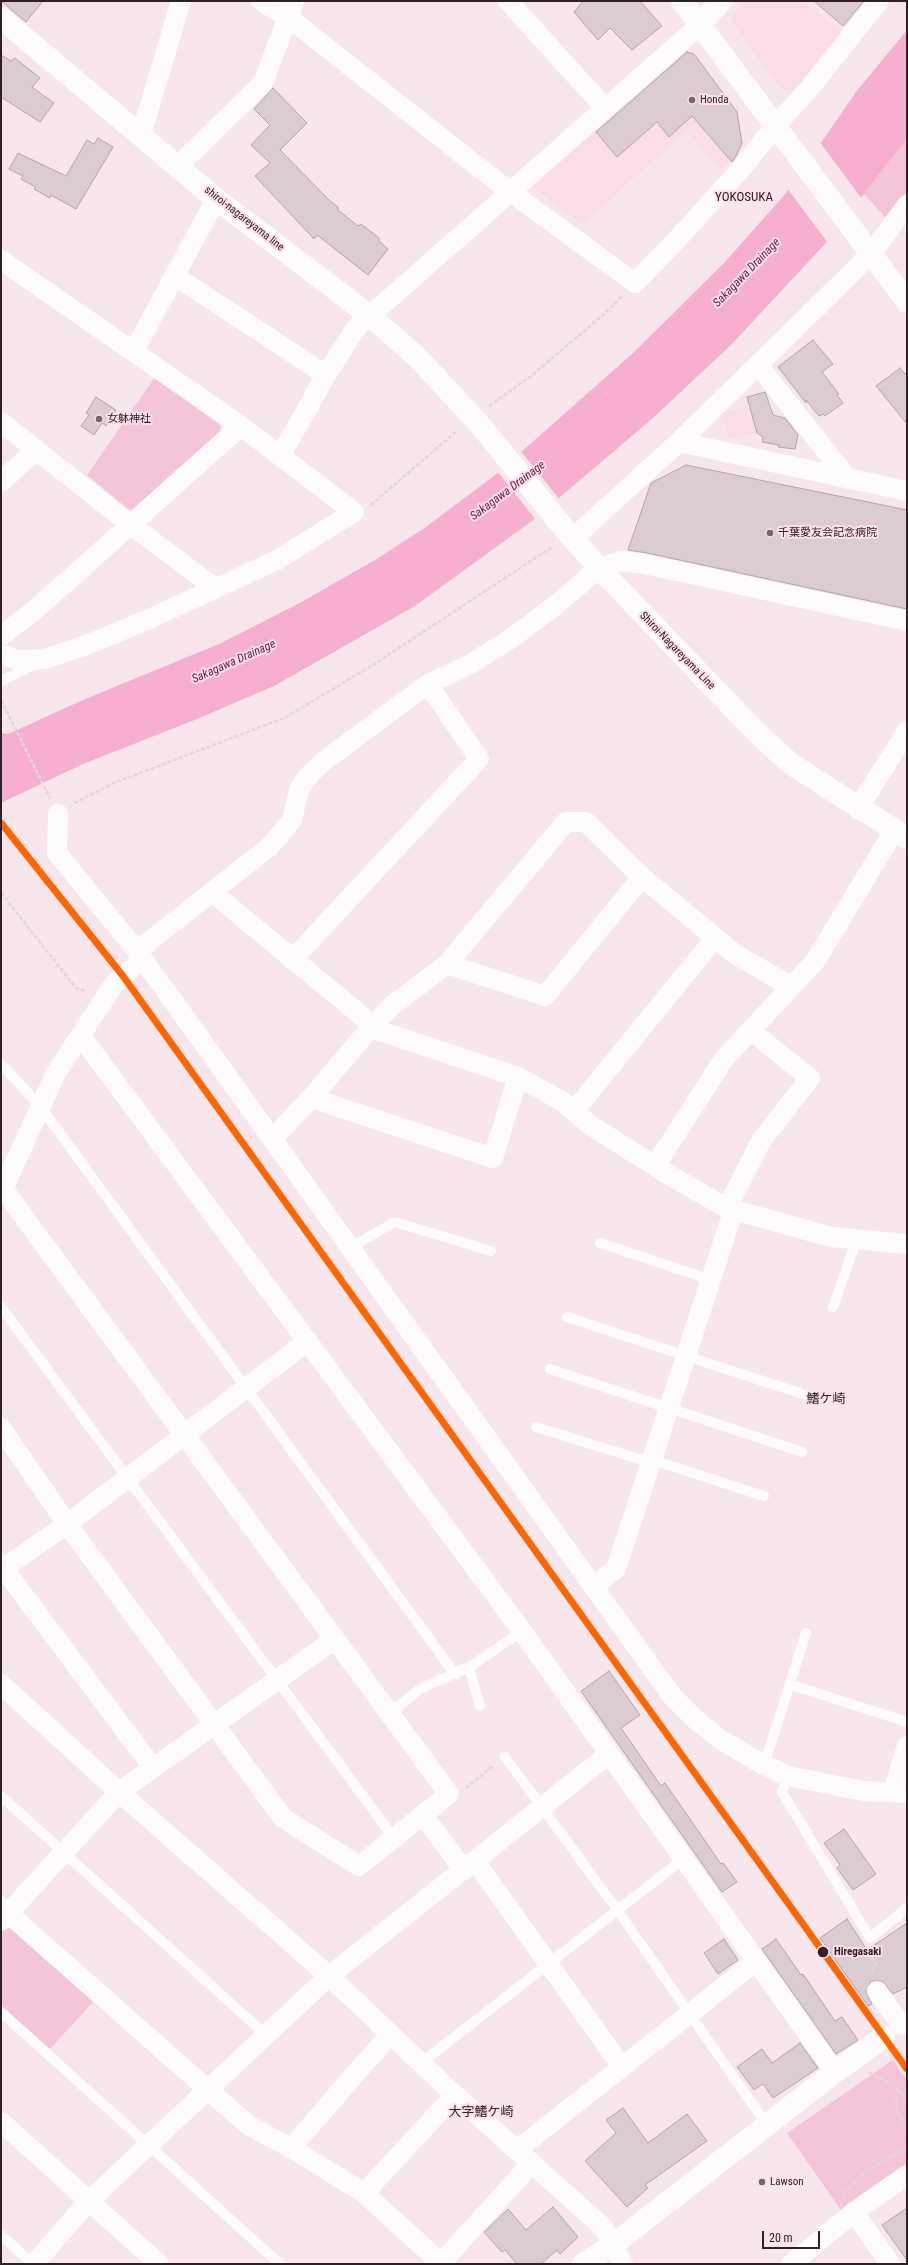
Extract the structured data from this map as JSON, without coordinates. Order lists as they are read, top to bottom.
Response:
{
  "streets": {
    "main road": ["shiroi-nagareyama line", "Shiroi-Nagareyama Line"]
  },
  "crossings": [
    ["shiroi-nagareyama line", "Shiroi-Nagareyama Line"]
  ],
  "districts": ["YOKOSUKA", "鰭ケ崎", "大字鰭ケ崎"],
  "water": ["Sakagawa Drainage"],
  "places": [
    "Honda",
    "女躰神社",
    "千葉愛友会記念病院",
    "Hiregasaki",
    "Lawson"
  ],
  "scale_bar": "20 m"
}
